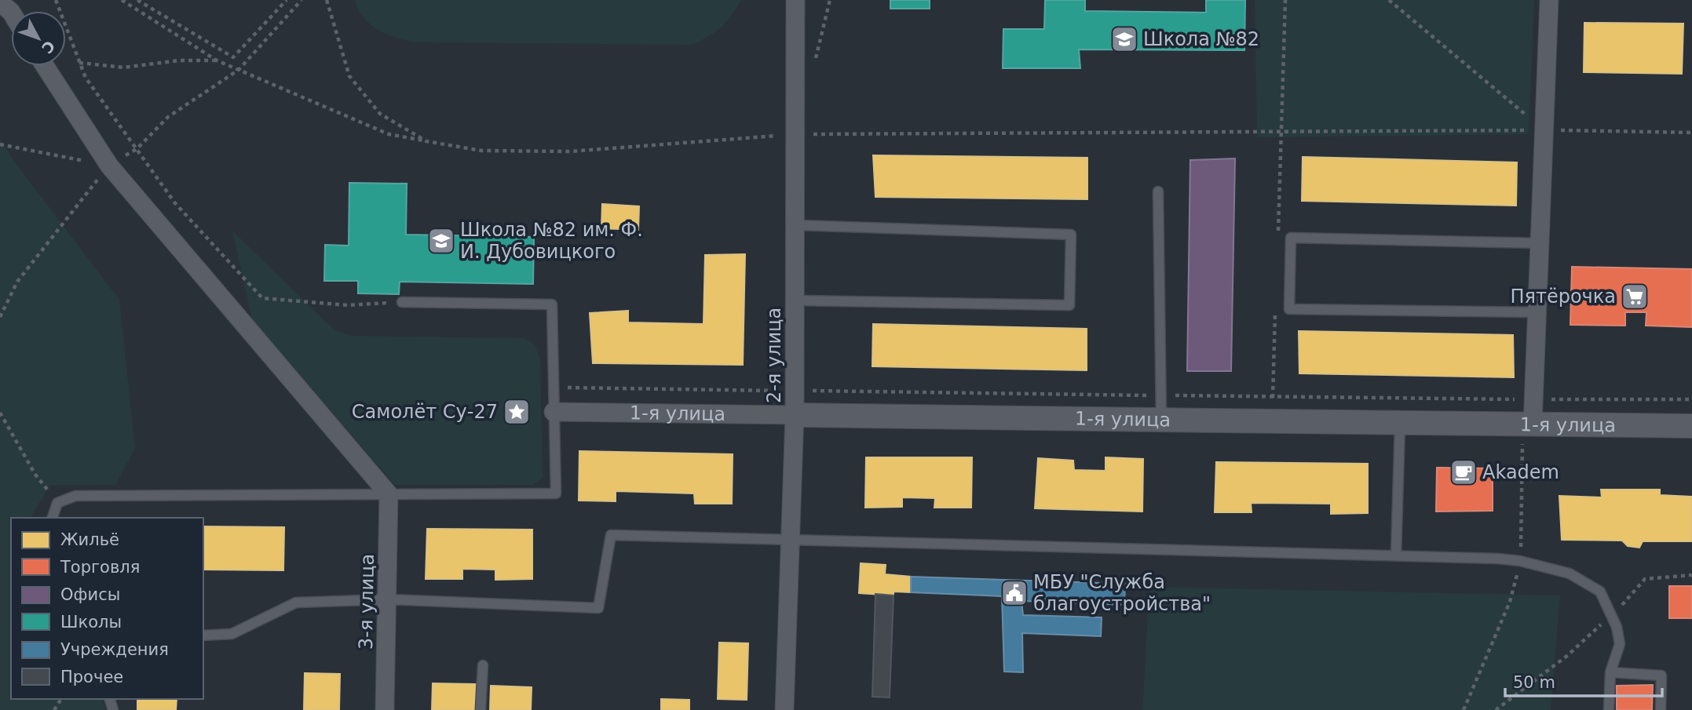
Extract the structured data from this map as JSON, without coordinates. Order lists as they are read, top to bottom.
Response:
{
  "streets": {
    "street": ["2-я улица", "1-я улица", "3-я улица"]
  },
  "crossings": [
    ["2-я улица", "1-я улица"]
  ],
  "places": {
    "school or university": ["Школа №82", "Школа №82 им. Ф. И. Дубовицкого"],
    "supermarket": ["Пятёрочка"],
    "place": ["Самолёт Су-27"],
    "cafe": ["Akadem"],
    "public building": ["МБУ \"Служба благоустройства\""]
  },
  "legend": [
    "Жильё",
    "Торговля",
    "Офисы",
    "Школы",
    "Учреждения",
    "Прочее"
  ],
  "scale_bar": "50 m",
  "north": "bottom right"
}
